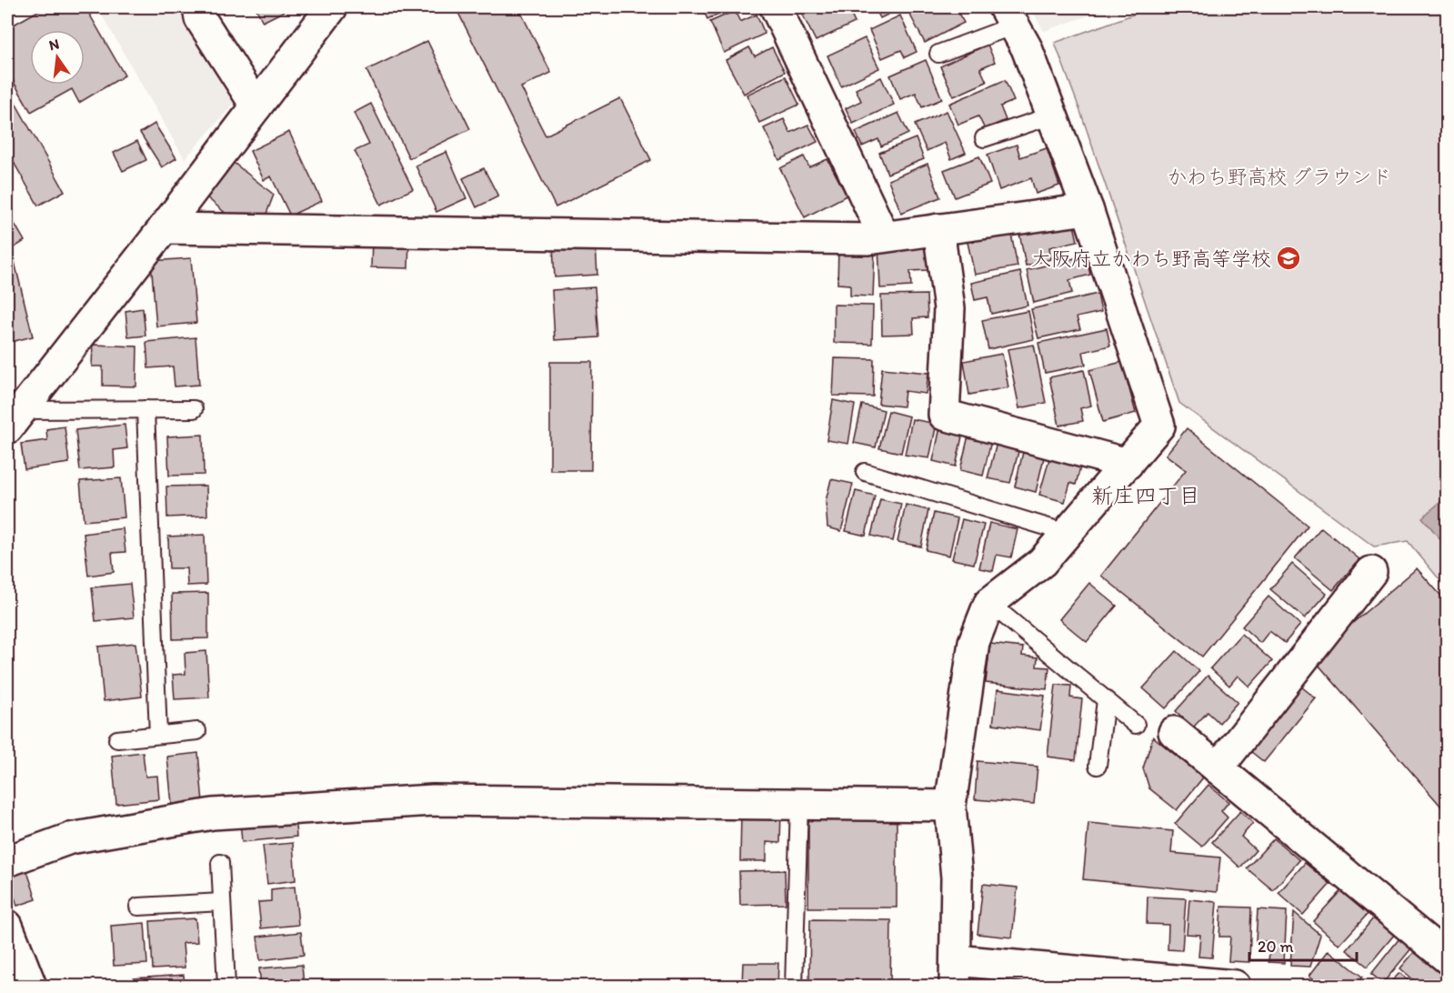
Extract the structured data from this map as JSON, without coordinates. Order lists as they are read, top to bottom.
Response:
{
  "districts": ["新庄四丁目"],
  "parks": ["かわち野高校 グラウンド"],
  "places": {
    "school or university": ["大阪府立かわち野高等学校"]
  },
  "scale_bar": "20 m",
  "north": "top"
}
